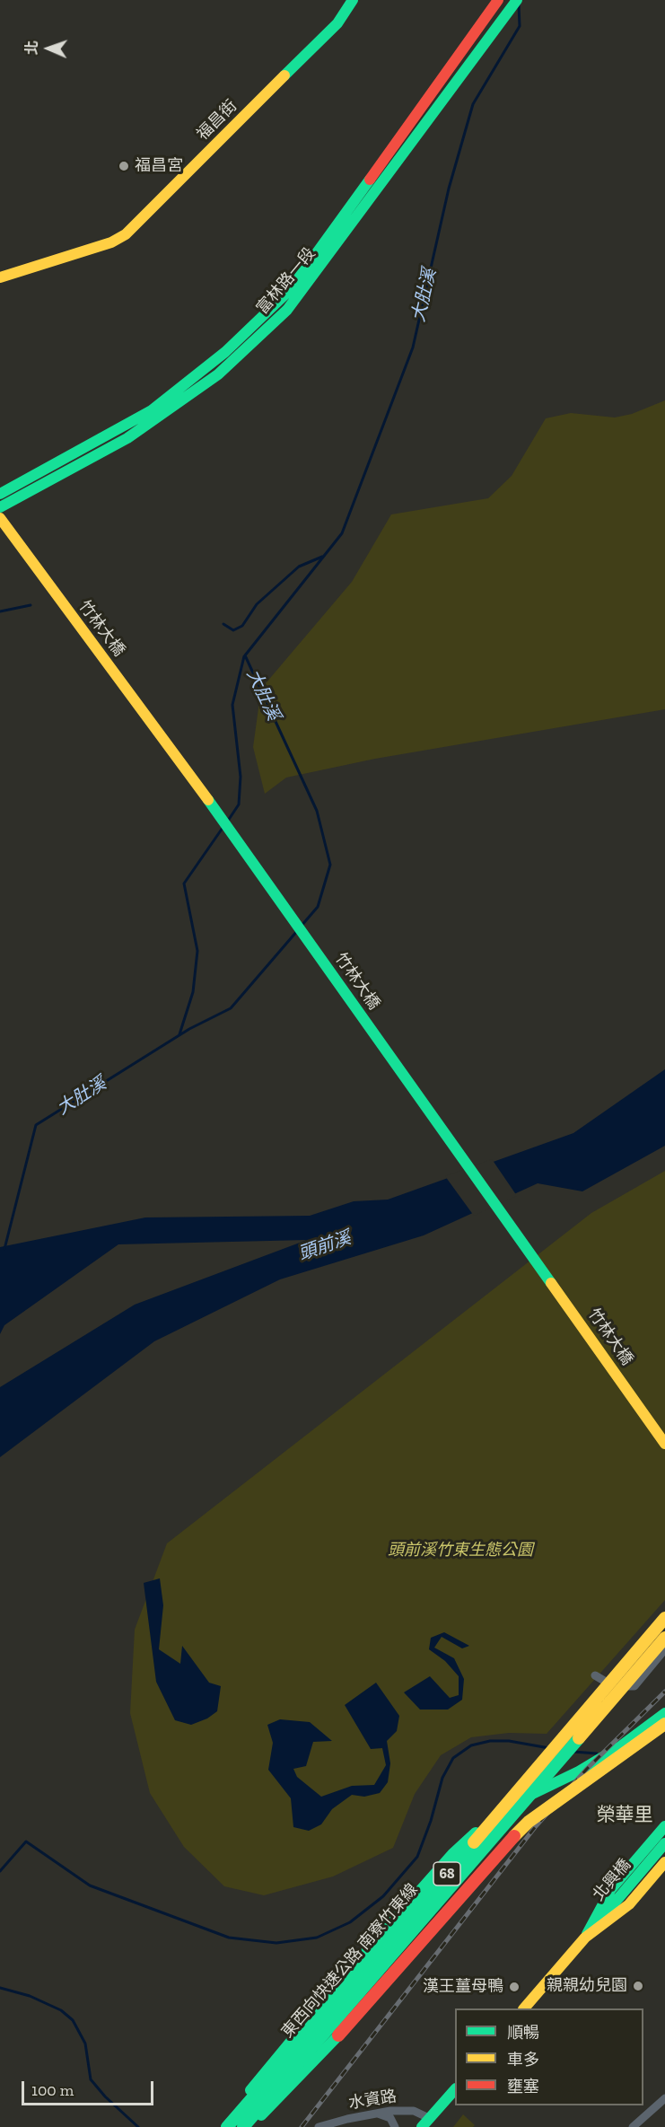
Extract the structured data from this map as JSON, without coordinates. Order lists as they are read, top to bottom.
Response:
{
  "streets": {
    "main road": [
      "福昌街",
      "富林路一段",
      "竹林大橋",
      "68",
      "北興橋",
      "東西向快速公路 南寮竹東線"
    ],
    "street": ["水資路"]
  },
  "districts": ["榮華里"],
  "water": ["大肚溪", "頭前溪"],
  "parks": ["頭前溪竹東生態公園"],
  "places": ["福昌宮", "親親幼兒園", "漢王薑母鴨"],
  "legend": ["順暢", "車多", "壅塞"],
  "scale_bar": "100 m",
  "north": "left"
}
